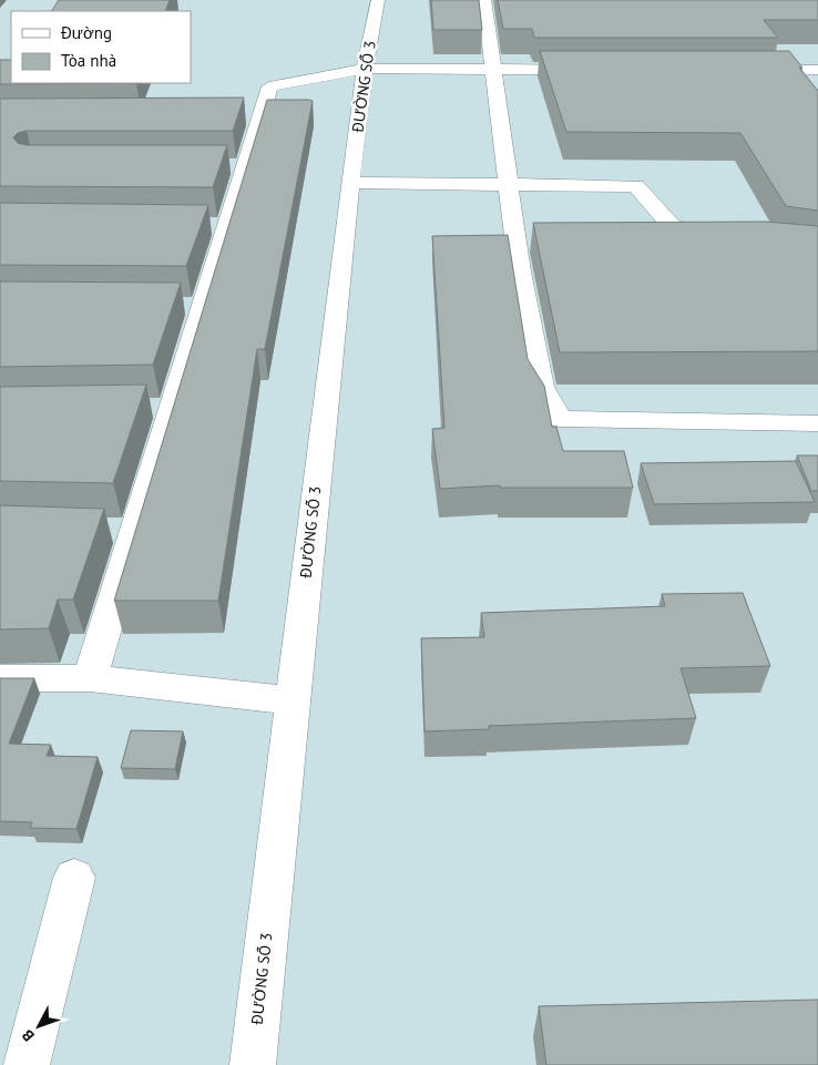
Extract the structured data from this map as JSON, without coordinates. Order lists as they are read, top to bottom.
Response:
{
  "streets": {
    "street": ["ĐƯỜNG SỐ 3"]
  },
  "legend": ["Đường", "Tòa nhà"],
  "north": "bottom left"
}
